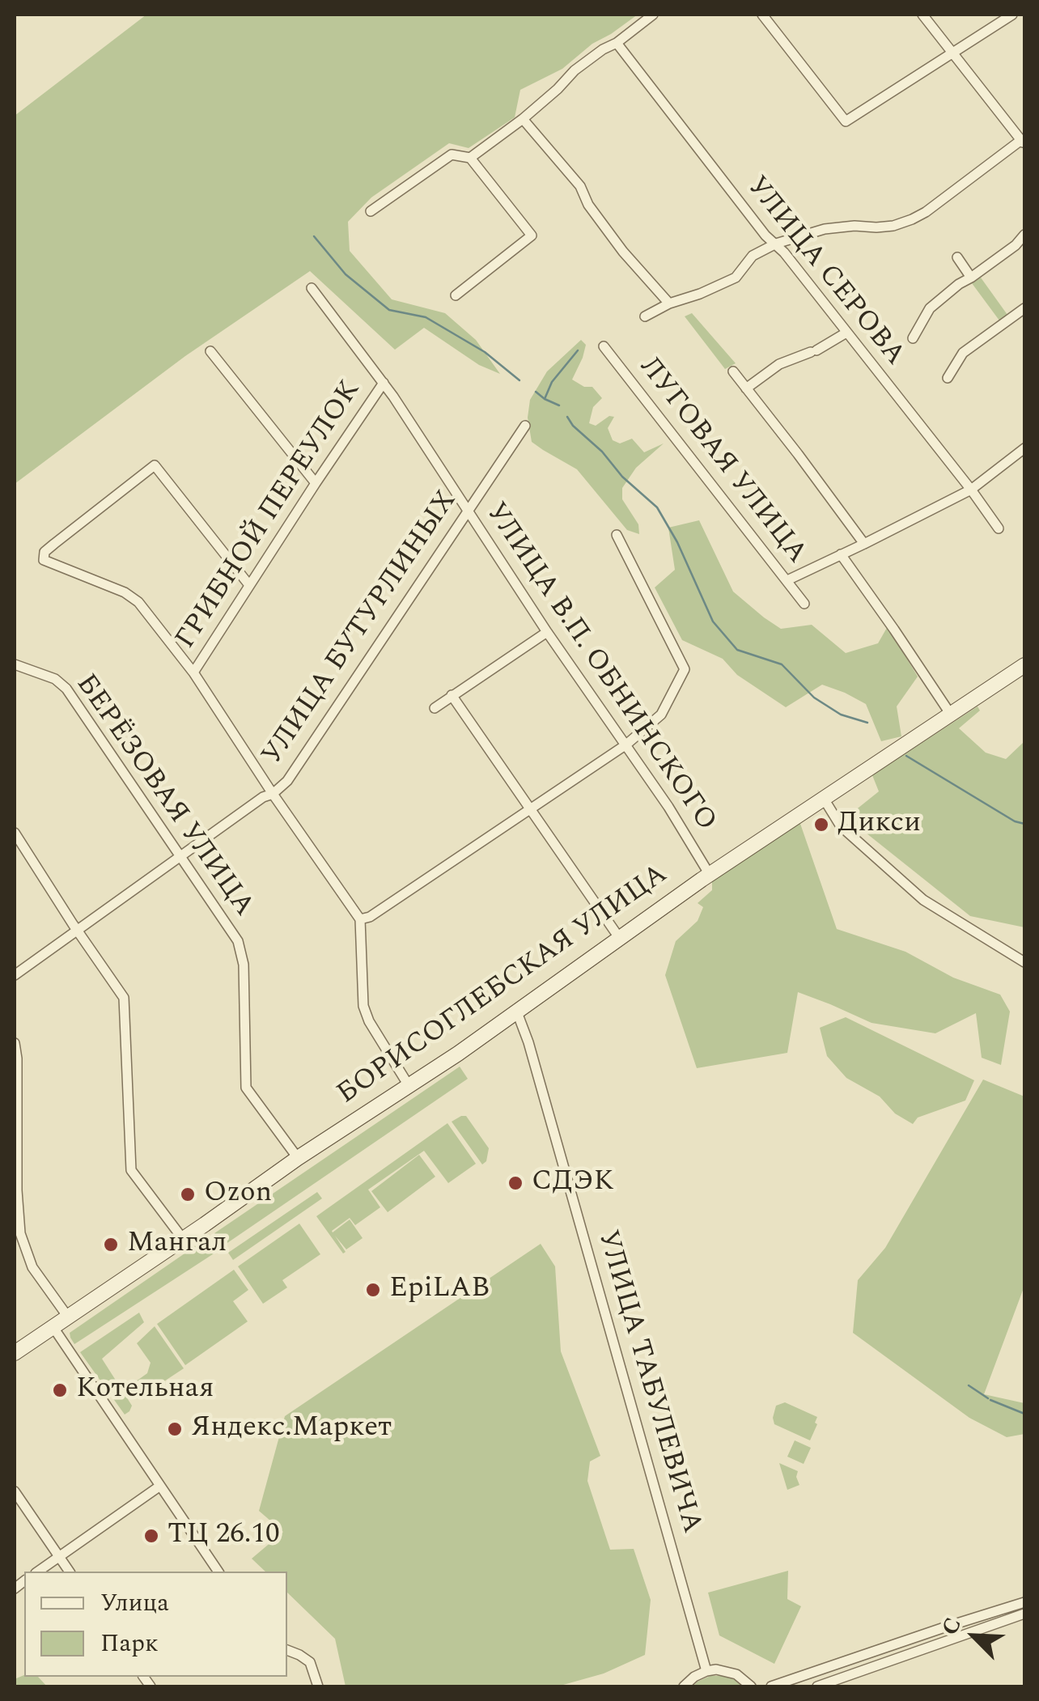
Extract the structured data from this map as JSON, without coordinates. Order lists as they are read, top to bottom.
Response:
{
  "streets": {
    "street": [
      "УЛИЦА СЕРОВА",
      "ЛУГОВАЯ УЛИЦА",
      "ГРИБНОЙ ПЕРЕУЛОК",
      "УЛИЦА БУТУРЛИНЫХ",
      "УЛИЦА В.П. ОБНИНСКОГО",
      "БЕРЁЗОВАЯ УЛИЦА",
      "БОРИСОГЛЕБСКАЯ УЛИЦА",
      "УЛИЦА ТАБУЛЕВИЧА"
    ]
  },
  "crossings": [
    ["ЛУГОВАЯ УЛИЦА", "БОРИСОГЛЕБСКАЯ УЛИЦА"],
    ["ГРИБНОЙ ПЕРЕУЛОК", "УЛИЦА В.П. ОБНИНСКОГО"],
    ["УЛИЦА БУТУРЛИНЫХ", "УЛИЦА В.П. ОБНИНСКОГО"],
    ["УЛИЦА БУТУРЛИНЫХ", "БЕРЁЗОВАЯ УЛИЦА"],
    ["УЛИЦА В.П. ОБНИНСКОГО", "БОРИСОГЛЕБСКАЯ УЛИЦА"],
    ["БЕРЁЗОВАЯ УЛИЦА", "БОРИСОГЛЕБСКАЯ УЛИЦА"],
    ["БОРИСОГЛЕБСКАЯ УЛИЦА", "УЛИЦА ТАБУЛЕВИЧА"]
  ],
  "places": [
    "Дикси",
    "СДЭК",
    "Ozon",
    "Мангал",
    "EpiLAB",
    "Котельная",
    "Яндекс.Маркет",
    "ТЦ 26.10"
  ],
  "legend": ["Улица", "Парк"],
  "north": "top left"
}
